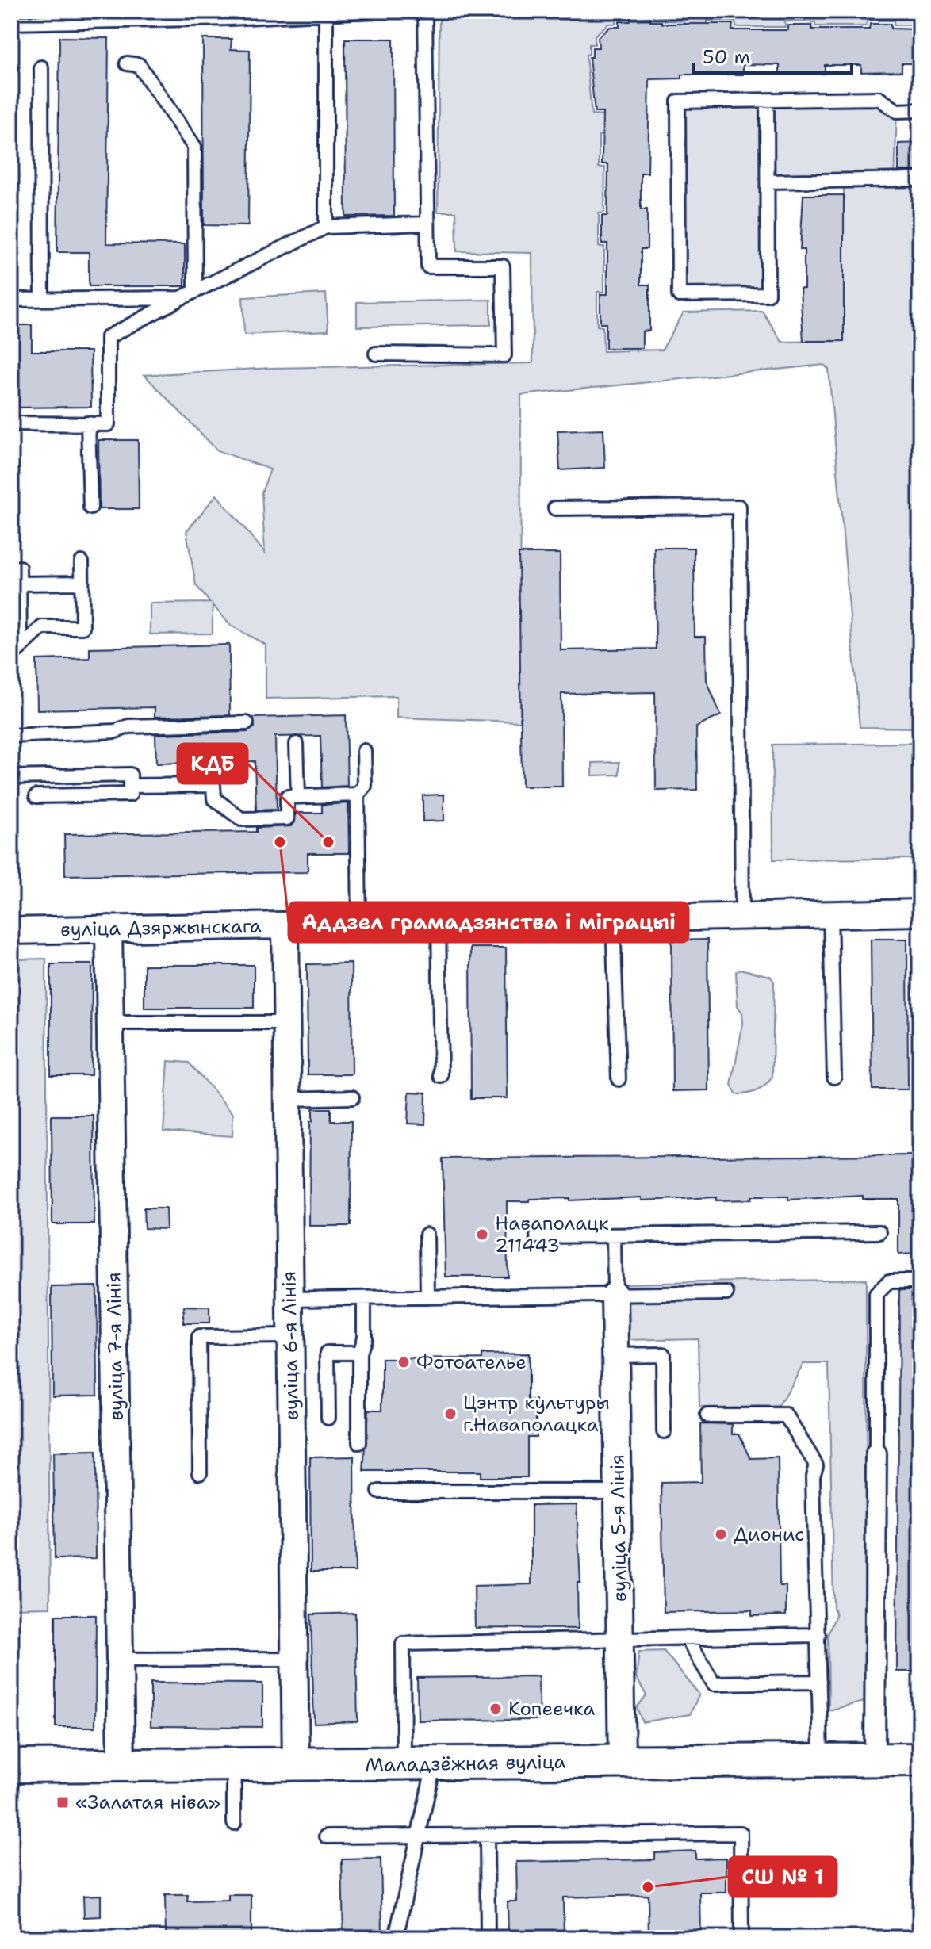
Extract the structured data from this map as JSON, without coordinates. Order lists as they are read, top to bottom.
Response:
{
  "streets": {
    "street": [
      "вуліца Дзяржынскага",
      "вуліца 6-я Лінія",
      "вуліца 7-я Лінія",
      "вуліца 5-я Лінія",
      "Маладзёжная вуліца"
    ]
  },
  "crossings": [
    ["вуліца Дзяржынскага", "вуліца 6-я Лінія"],
    ["вуліца Дзяржынскага", "вуліца 7-я Лінія"],
    ["вуліца 6-я Лінія", "Маладзёжная вуліца"],
    ["вуліца 7-я Лінія", "Маладзёжная вуліца"],
    ["вуліца 5-я Лінія", "Маладзёжная вуліца"]
  ],
  "places": {
    "other": [
      "Аддзел грамадзянства і міграцыі",
      "КДБ",
      "Наваполацк 211443",
      "Фотоателье",
      "Цэнтр культуры г.Наваполацка",
      "Дионис",
      "Копеечка",
      "СШ № 1"
    ],
    "transit": ["«Залатая ніва»"]
  },
  "scale_bar": "50 m"
}
